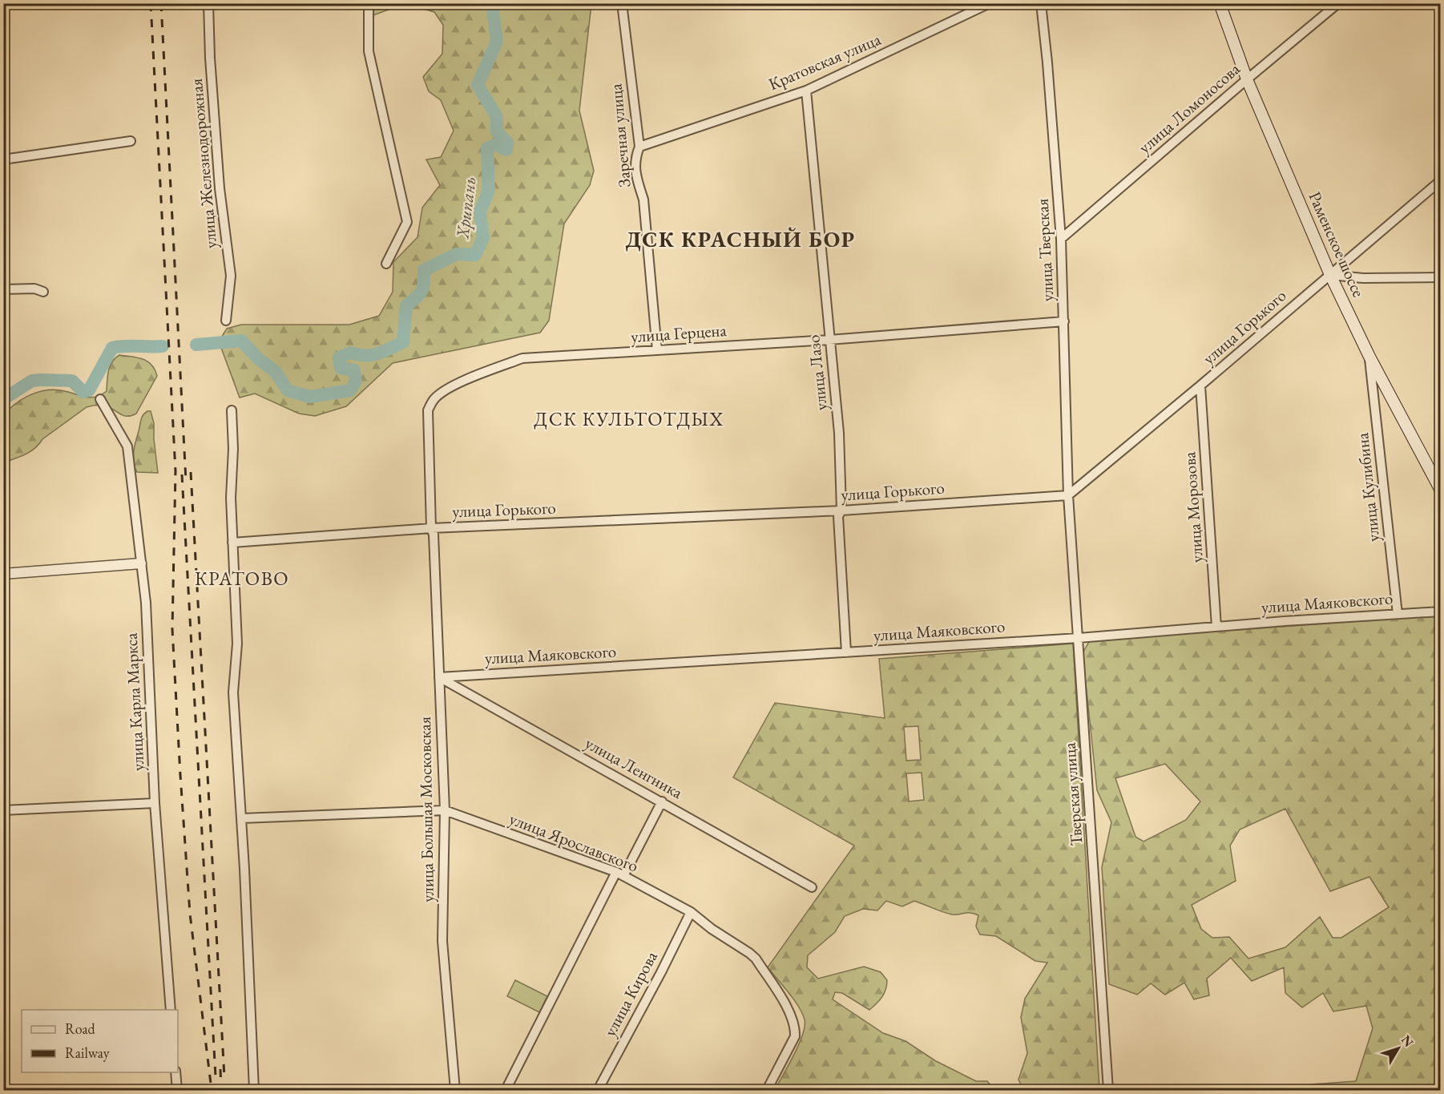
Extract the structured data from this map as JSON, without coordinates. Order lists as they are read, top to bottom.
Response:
{
  "streets": {
    "main road": ["Раменское шоссе"],
    "street": [
      "Кратовская улица",
      "улица Ломоносова",
      "Заречная улица",
      "улица Железнодорожная",
      "улица Тверская",
      "улица Горького",
      "улица Герцена",
      "улица Лазо",
      "улица Кулибина",
      "улица Морозова",
      "улица Маяковского",
      "улица Карла Маркса",
      "улица Ленгника",
      "Тверская улица",
      "улица Большая Московская",
      "улица Ярославского",
      "улица Кирова"
    ]
  },
  "crossings": [
    ["Кратовская улица", "Заречная улица"],
    ["Кратовская улица", "улица Лазо"],
    ["улица Ломоносова", "Раменское шоссе"],
    ["улица Ломоносова", "улица Тверская"],
    ["Заречная улица", "улица Герцена"],
    ["Раменское шоссе", "улица Горького"],
    ["Раменское шоссе", "улица Кулибина"],
    ["улица Тверская", "улица Горького"],
    ["улица Тверская", "улица Герцена"],
    ["улица Тверская", "Тверская улица"],
    ["улица Горького", "улица Герцена"],
    ["улица Горького", "улица Лазо"],
    ["улица Горького", "улица Морозова"],
    ["улица Горького", "Тверская улица"],
    ["улица Горького", "улица Большая Московская"],
    ["улица Герцена", "улица Лазо"],
    ["улица Герцена", "улица Большая Московская"],
    ["улица Лазо", "улица Маяковского"],
    ["улица Кулибина", "улица Маяковского"],
    ["улица Морозова", "улица Маяковского"],
    ["улица Маяковского", "улица Ленгника"],
    ["улица Маяковского", "Тверская улица"],
    ["улица Маяковского", "улица Большая Московская"],
    ["улица Ленгника", "улица Большая Московская"],
    ["улица Большая Московская", "улица Ярославского"],
    ["улица Ярославского", "улица Кирова"]
  ],
  "districts": ["ДСК КРАСНЫЙ БОР", "ДСК КУЛЬТОТДЫХ", "КРАТОВО"],
  "water": ["Хрипань"],
  "legend": ["Road", "Railway"],
  "north": "top right"
}
